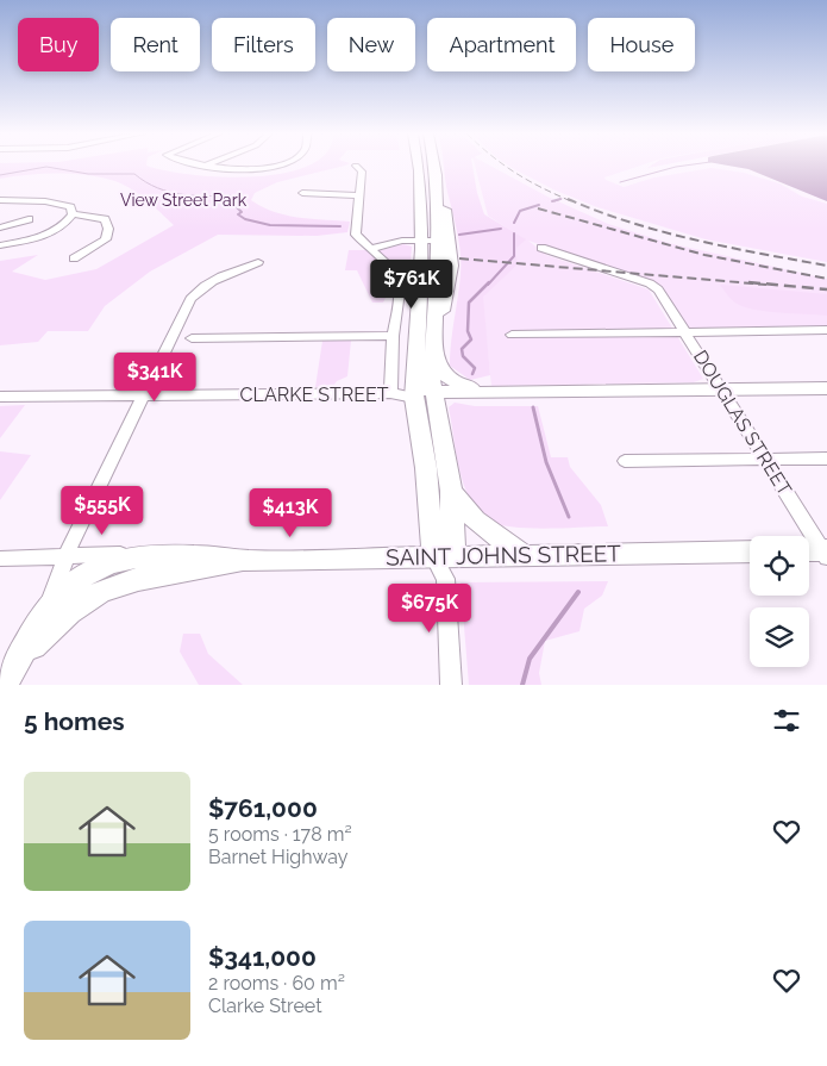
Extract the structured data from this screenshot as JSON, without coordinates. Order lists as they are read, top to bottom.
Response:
{
  "streets": {
    "main road": ["CLARKE STREET", "SAINT JOHNS STREET"],
    "street": ["DOUGLAS STREET"]
  },
  "crossings": [
    ["CLARKE STREET", "DOUGLAS STREET"]
  ],
  "parks": ["View Street Park"],
  "page": {
    "chip": [
      "Buy",
      "Rent",
      "Filters",
      "New",
      "Apartment",
      "House"
    ],
    "price": [
      "$761K",
      "$341K",
      "$555K",
      "$413K",
      "$675K"
    ],
    "heading": "5 homes",
    "list": [
      {
        "name": "$761,000",
        "note": "5 rooms · 178 m² · Barnet Highway"
      },
      {
        "name": "$341,000",
        "note": "2 rooms · 60 m² · Clarke Street"
      }
    ]
  }
}
